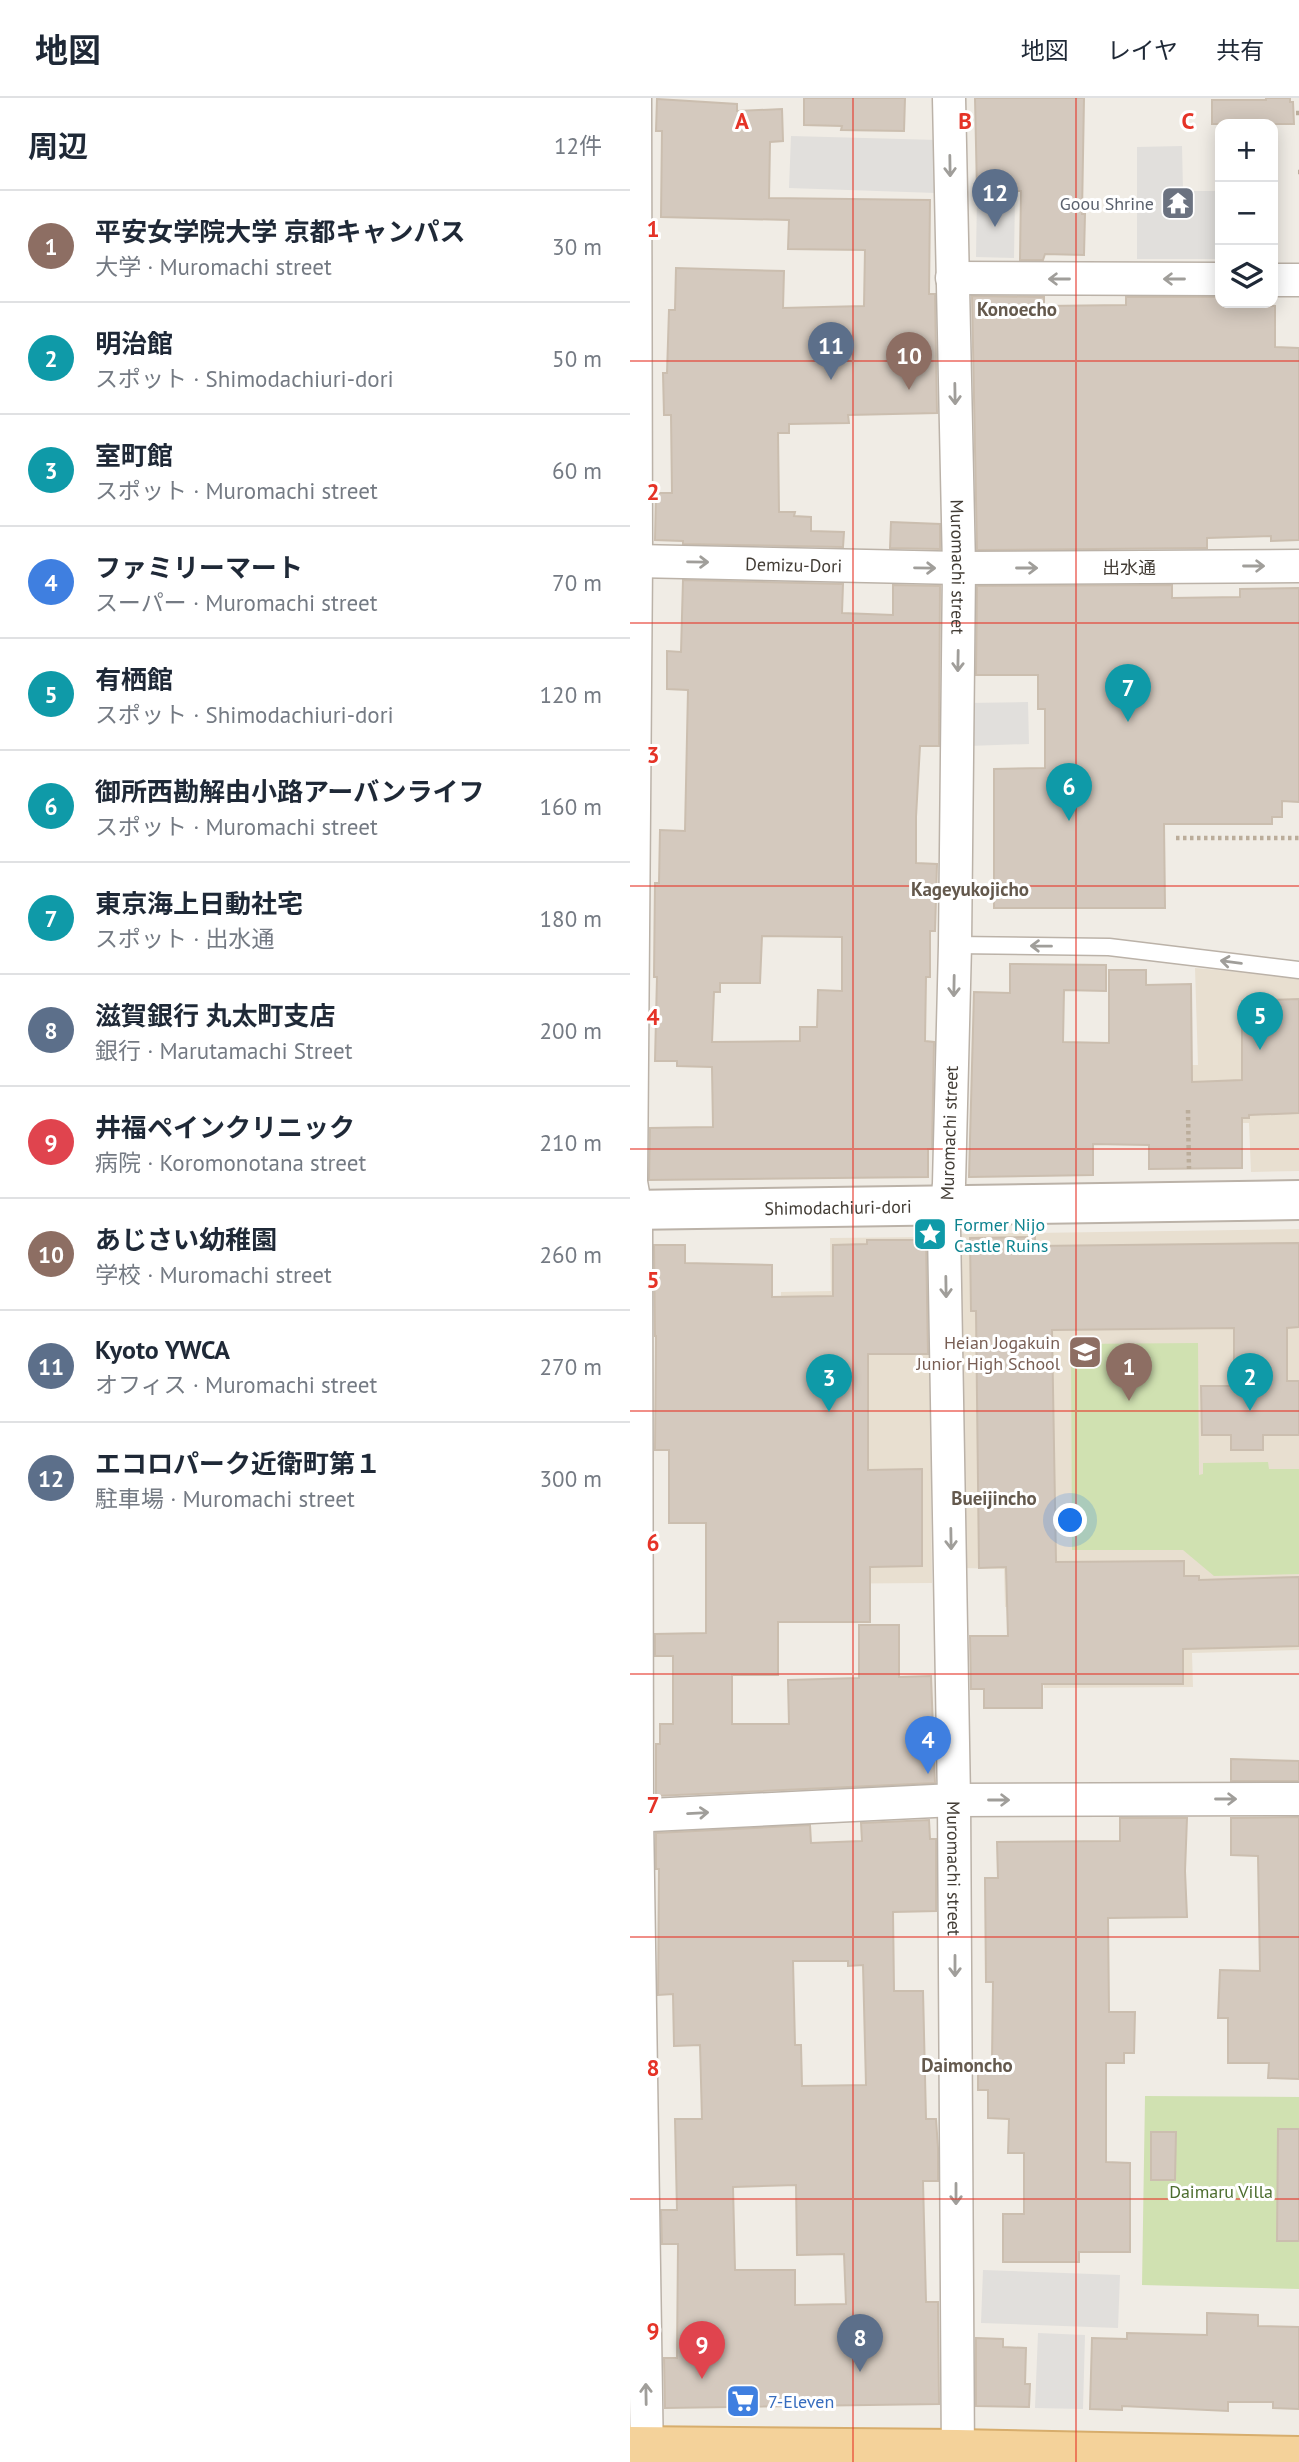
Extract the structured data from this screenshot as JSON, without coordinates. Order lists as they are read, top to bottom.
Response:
{
  "streets": {
    "street": [
      "Demizu-Dori",
      "Muromachi street",
      "出水通",
      "Shimodachiuri-dori"
    ]
  },
  "crossings": [
    ["Demizu-Dori", "Muromachi street"],
    ["Demizu-Dori", "出水通"],
    ["Muromachi street", "出水通"],
    ["Muromachi street", "Shimodachiuri-dori"]
  ],
  "one_way": ["Demizu-Dori", "Muromachi street", "出水通"],
  "districts": [
    "Konoecho",
    "Kageyukojicho",
    "Bueijincho",
    "Daimoncho"
  ],
  "parks": ["Daimaru Villa"],
  "places": {
    "temple": ["Goou Shrine"],
    "place": ["Former Nijo Castle Ruins"],
    "school or university": ["Heian Jogakuin Junior High School"],
    "supermarket": ["7-Eleven"]
  },
  "page": {
    "header": "地図",
    "nav": ["地図", "レイヤ", "共有"],
    "heading": ["周辺", "12件"],
    "map_buttons": ["+", "−"],
    "pins": [
      "12",
      "11",
      "10",
      "7",
      "6",
      "5",
      "1",
      "2",
      "3",
      "4",
      "8",
      "9"
    ],
    "list": [
      {
        "mark": "1",
        "name": "平安女学院大学 京都キャンパス",
        "note": "大学 · Muromachi street",
        "value": "30 m"
      },
      {
        "mark": "2",
        "name": "明治館",
        "note": "スポット · Shimodachiuri-dori",
        "value": "50 m"
      },
      {
        "mark": "3",
        "name": "室町館",
        "note": "スポット · Muromachi street",
        "value": "60 m"
      },
      {
        "mark": "4",
        "name": "ファミリーマート",
        "note": "スーパー · Muromachi street",
        "value": "70 m"
      },
      {
        "mark": "5",
        "name": "有栖館",
        "note": "スポット · Shimodachiuri-dori",
        "value": "120 m"
      },
      {
        "mark": "6",
        "name": "御所西勘解由小路アーバンライフ",
        "note": "スポット · Muromachi street",
        "value": "160 m"
      },
      {
        "mark": "7",
        "name": "東京海上日動社宅",
        "note": "スポット · 出水通",
        "value": "180 m"
      },
      {
        "mark": "8",
        "name": "滋賀銀行 丸太町支店",
        "note": "銀行 · Marutamachi Street",
        "value": "200 m"
      },
      {
        "mark": "9",
        "name": "井福ペインクリニック",
        "note": "病院 · Koromonotana street",
        "value": "210 m"
      },
      {
        "mark": "10",
        "name": "あじさい幼稚園",
        "note": "学校 · Muromachi street",
        "value": "260 m"
      },
      {
        "mark": "11",
        "name": "Kyoto YWCA",
        "note": "オフィス · Muromachi street",
        "value": "270 m"
      },
      {
        "mark": "12",
        "name": "エコロパーク近衛町第１",
        "note": "駐車場 · Muromachi street",
        "value": "300 m"
      }
    ]
  },
  "grid": {
    "columns": ["A", "B", "C"],
    "rows": [
      "1",
      "2",
      "3",
      "4",
      "5",
      "6",
      "7",
      "8",
      "9"
    ]
  }
}
